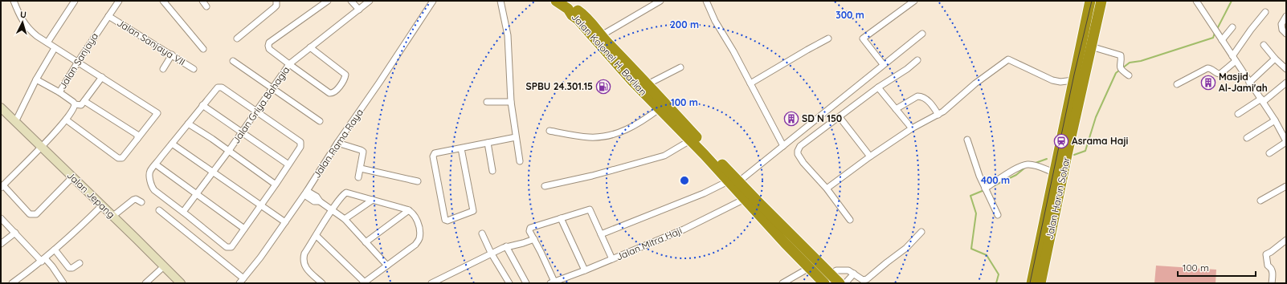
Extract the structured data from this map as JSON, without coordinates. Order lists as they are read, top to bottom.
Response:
{
  "streets": {
    "highway": ["Jalan Kolonel H. Barlian", "Jalan Harun Sohar"],
    "street": [
      "Jalan Sanjaya VII",
      "Jalan Sanjaya",
      "Jalan Griya Bahagia",
      "Jalan Rama Raya",
      "Jalan Jepang",
      "Jalan Mitra Haji"
    ]
  },
  "crossings": [
    ["Jalan Sanjaya VII", "Jalan Sanjaya"],
    ["Jalan Kolonel H. Barlian", "Jalan Mitra Haji"]
  ],
  "places": {
    "building": ["Masjid Al-Jami'ah", "SD N 150"],
    "fuel station": ["SPBU 24.301.15"],
    "station": ["Asrama Haji"]
  },
  "scale_bar": "100 m",
  "north": "top",
  "rings": [
    "300 m",
    "200 m",
    "100 m",
    "400 m"
  ]
}
